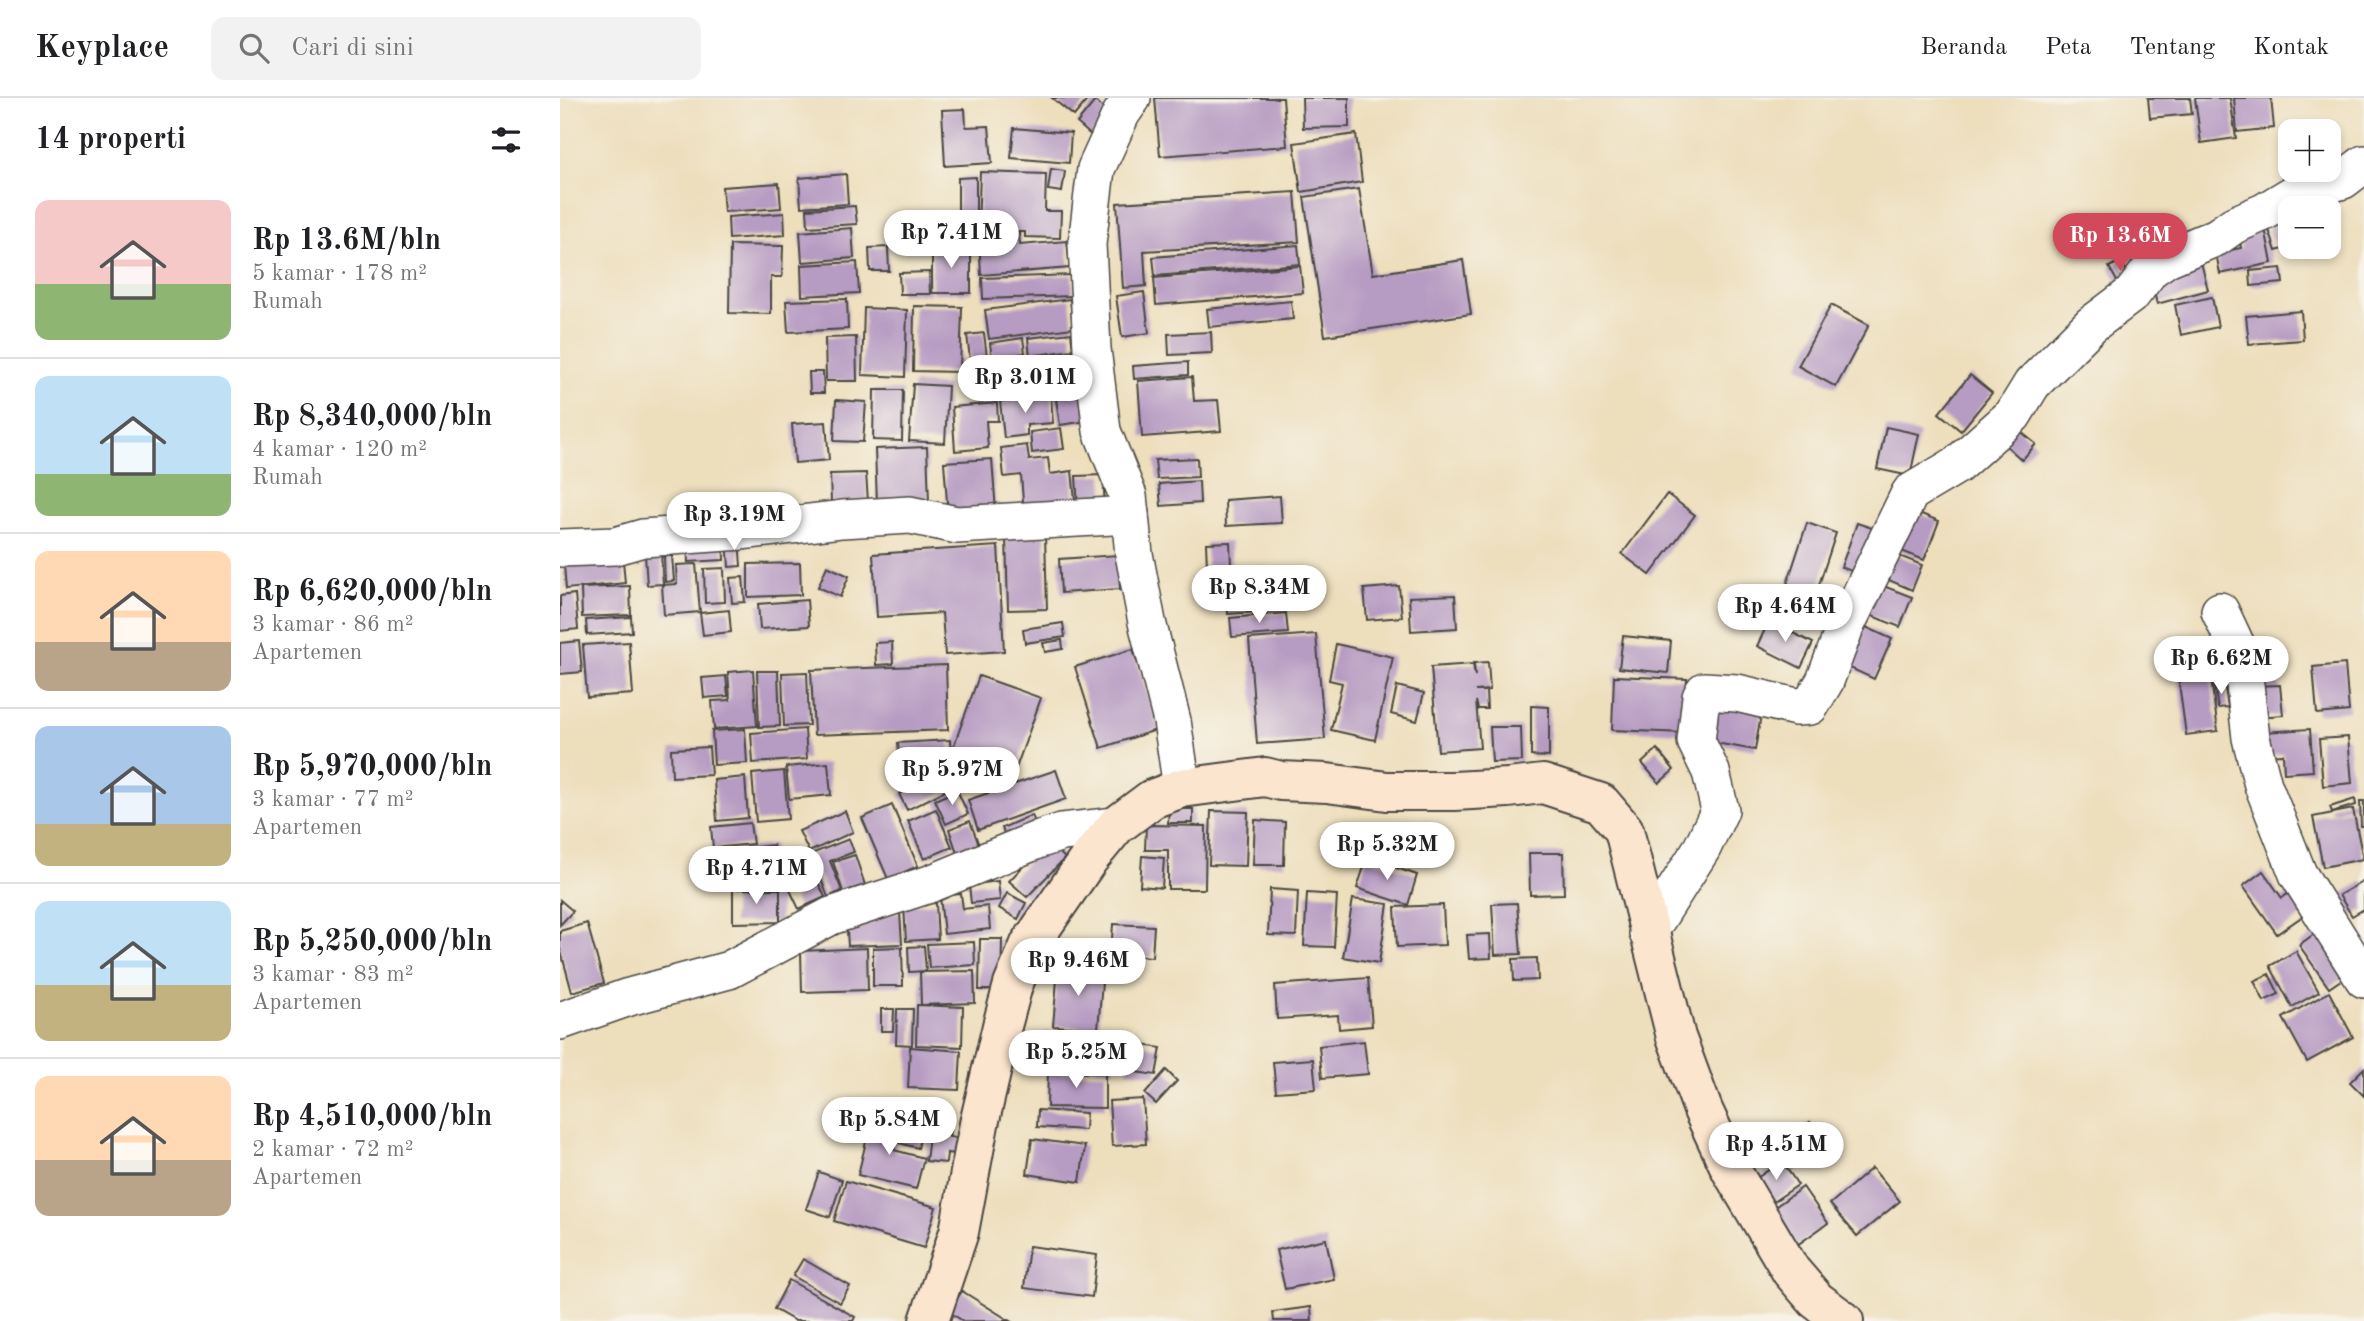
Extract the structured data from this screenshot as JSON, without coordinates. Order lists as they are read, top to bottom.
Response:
{
  "page": {
    "header": "Keyplace",
    "search": "Cari di sini",
    "nav": [
      "Beranda",
      "Peta",
      "Tentang",
      "Kontak"
    ],
    "heading": "14 properti",
    "map_buttons": ["+", "−"],
    "list": [
      {
        "name": "Rp 13.6M/bln",
        "note": "5 kamar · 178 m² · Rumah"
      },
      {
        "name": "Rp 8,340,000/bln",
        "note": "4 kamar · 120 m² · Rumah"
      },
      {
        "name": "Rp 6,620,000/bln",
        "note": "3 kamar · 86 m² · Apartemen"
      },
      {
        "name": "Rp 5,970,000/bln",
        "note": "3 kamar · 77 m² · Apartemen"
      },
      {
        "name": "Rp 5,250,000/bln",
        "note": "3 kamar · 83 m² · Apartemen"
      },
      {
        "name": "Rp 4,510,000/bln",
        "note": "2 kamar · 72 m² · Apartemen"
      }
    ],
    "price": [
      "Rp 7.41M",
      "Rp 13.6M",
      "Rp 3.01M",
      "Rp 3.19M",
      "Rp 8.34M",
      "Rp 4.64M",
      "Rp 6.62M",
      "Rp 5.97M",
      "Rp 5.32M",
      "Rp 4.71M",
      "Rp 9.46M",
      "Rp 5.25M",
      "Rp 5.84M",
      "Rp 4.51M"
    ]
  }
}
